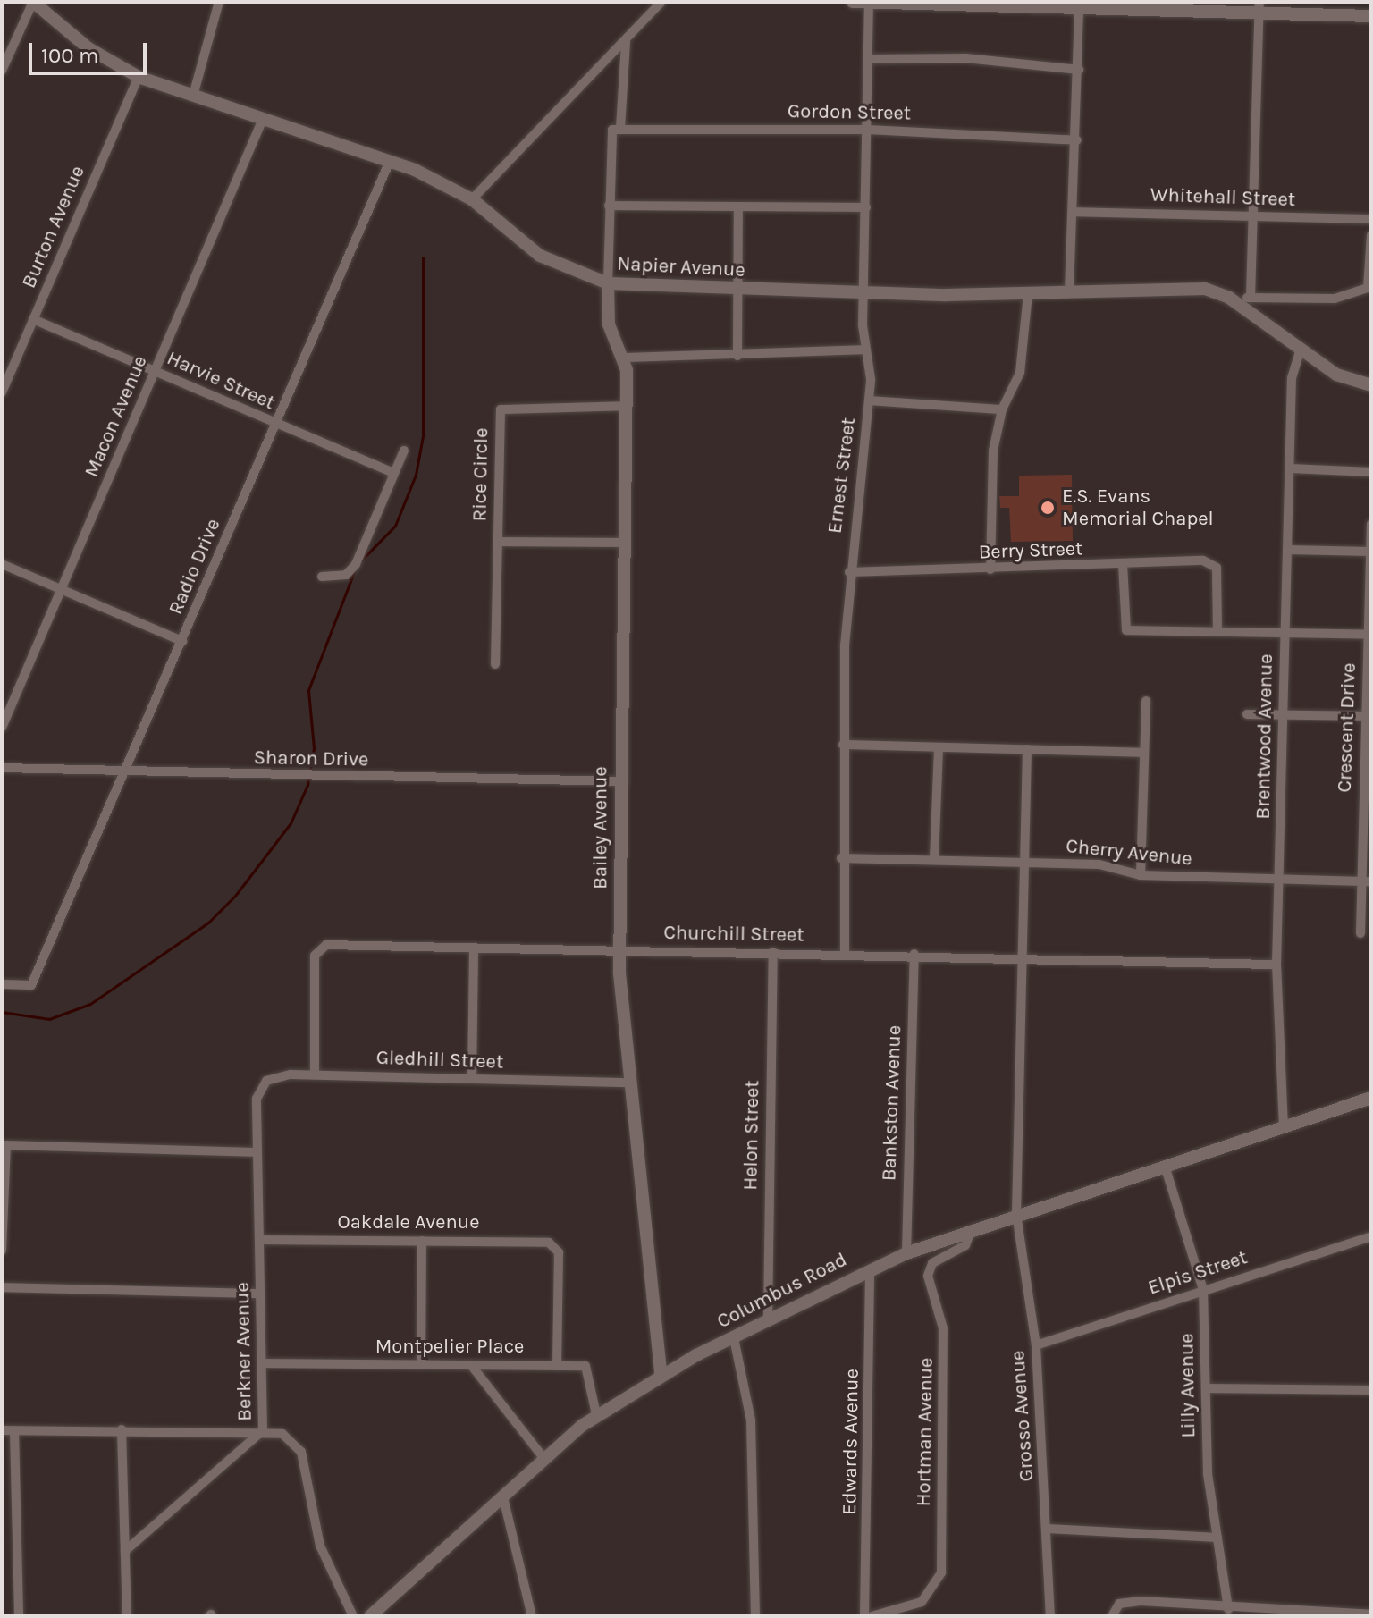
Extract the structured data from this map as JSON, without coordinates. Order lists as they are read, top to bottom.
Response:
{
  "streets": {
    "street": [
      "Gordon Street",
      "Whitehall Street",
      "Burton Avenue",
      "Napier Avenue",
      "Harvie Street",
      "Macon Avenue",
      "Rice Circle",
      "Ernest Street",
      "Berry Street",
      "Radio Drive",
      "Crescent Drive",
      "Brentwood Avenue",
      "Sharon Drive",
      "Bailey Avenue",
      "Cherry Avenue",
      "Churchill Street",
      "Gledhill Street",
      "Bankston Avenue",
      "Helon Street",
      "Oakdale Avenue",
      "Elpis Street",
      "Columbus Road",
      "Montpelier Place",
      "Berkner Avenue",
      "Lilly Avenue",
      "Grosso Avenue",
      "Hortman Avenue",
      "Edwards Avenue"
    ]
  },
  "crossings": [
    ["Gordon Street", "Ernest Street"],
    ["Burton Avenue", "Napier Avenue"],
    ["Burton Avenue", "Harvie Street"],
    ["Napier Avenue", "Macon Avenue"],
    ["Napier Avenue", "Ernest Street"],
    ["Napier Avenue", "Radio Drive"],
    ["Napier Avenue", "Brentwood Avenue"],
    ["Napier Avenue", "Bailey Avenue"],
    ["Harvie Street", "Macon Avenue"],
    ["Harvie Street", "Radio Drive"],
    ["Rice Circle", "Bailey Avenue"],
    ["Ernest Street", "Berry Street"],
    ["Ernest Street", "Cherry Avenue"],
    ["Ernest Street", "Churchill Street"],
    ["Radio Drive", "Sharon Drive"],
    ["Crescent Drive", "Cherry Avenue"],
    ["Brentwood Avenue", "Cherry Avenue"],
    ["Brentwood Avenue", "Churchill Street"],
    ["Brentwood Avenue", "Columbus Road"],
    ["Sharon Drive", "Bailey Avenue"],
    ["Bailey Avenue", "Churchill Street"],
    ["Bailey Avenue", "Gledhill Street"],
    ["Bailey Avenue", "Columbus Road"],
    ["Cherry Avenue", "Grosso Avenue"],
    ["Churchill Street", "Gledhill Street"],
    ["Churchill Street", "Bankston Avenue"],
    ["Churchill Street", "Helon Street"],
    ["Churchill Street", "Grosso Avenue"],
    ["Gledhill Street", "Berkner Avenue"],
    ["Bankston Avenue", "Columbus Road"],
    ["Helon Street", "Columbus Road"],
    ["Oakdale Avenue", "Montpelier Place"],
    ["Oakdale Avenue", "Berkner Avenue"],
    ["Elpis Street", "Lilly Avenue"],
    ["Elpis Street", "Grosso Avenue"],
    ["Columbus Road", "Montpelier Place"],
    ["Columbus Road", "Lilly Avenue"],
    ["Columbus Road", "Grosso Avenue"],
    ["Columbus Road", "Hortman Avenue"],
    ["Columbus Road", "Edwards Avenue"],
    ["Montpelier Place", "Berkner Avenue"]
  ],
  "places": ["E.S. Evans Memorial Chapel"],
  "scale_bar": "100 m"
}
